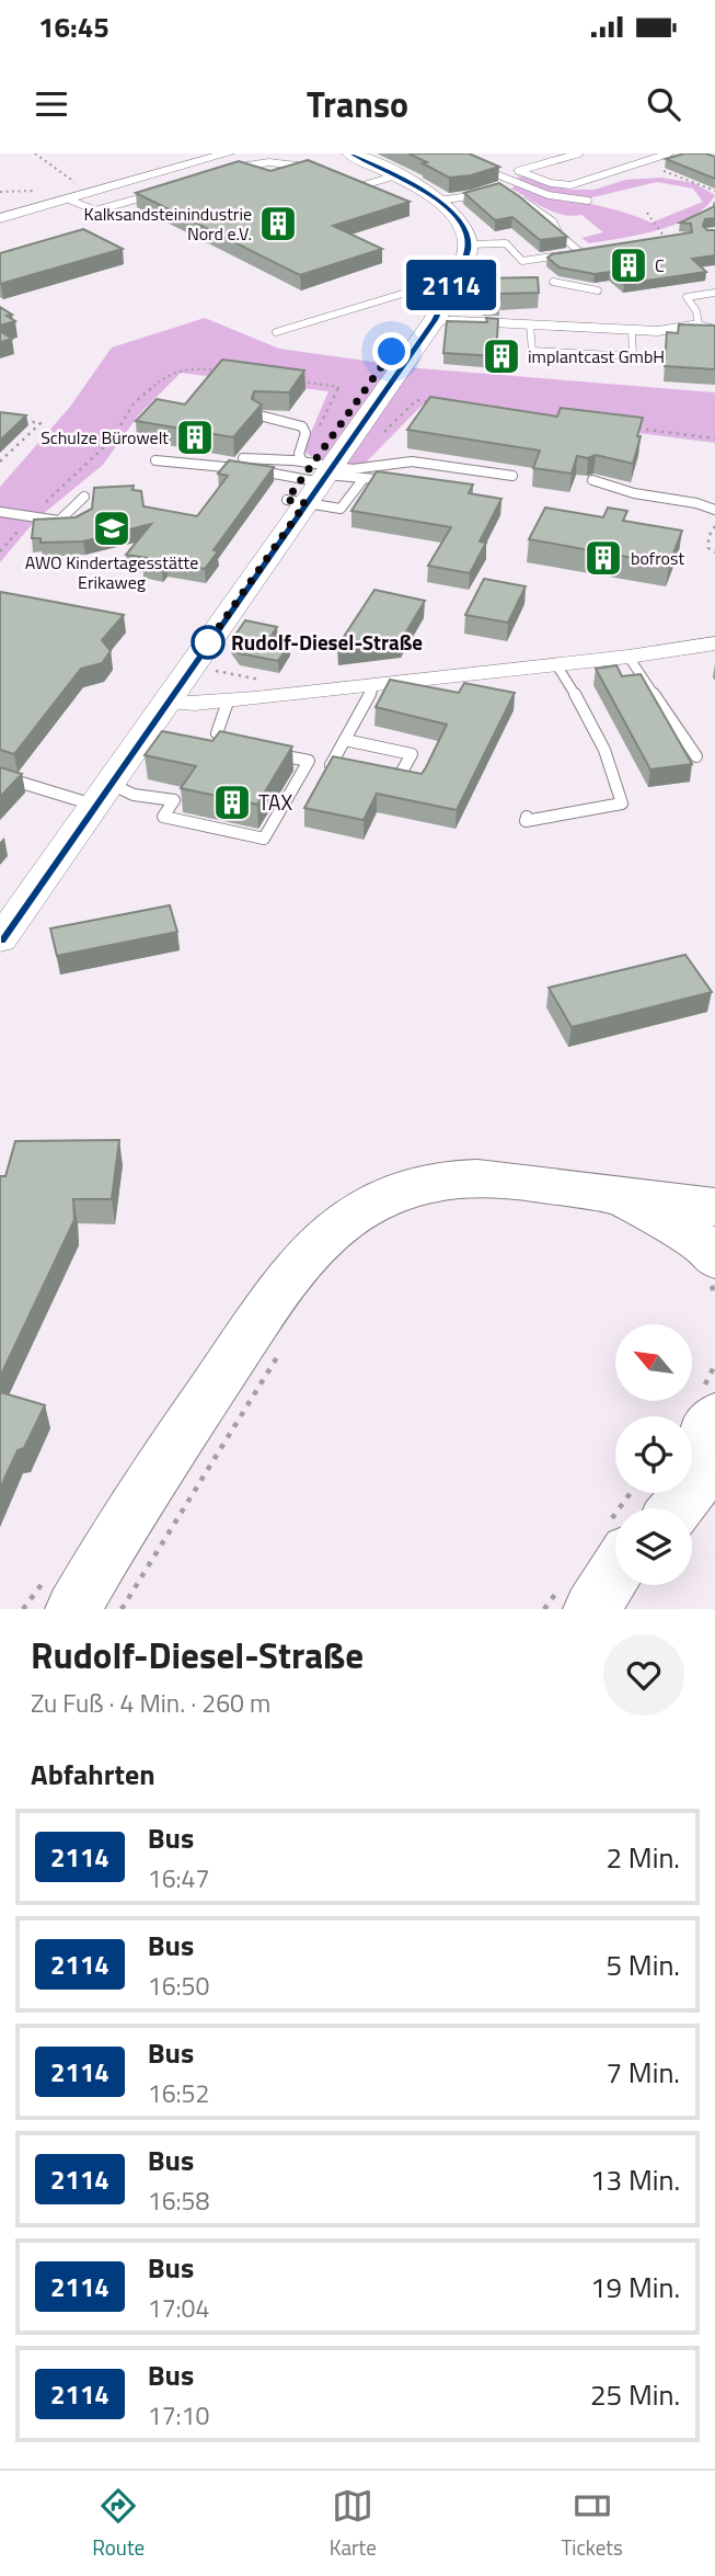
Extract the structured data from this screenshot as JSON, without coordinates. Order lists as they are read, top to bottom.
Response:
{
  "places": {
    "building": [
      "Kalksandsteinindustrie Nord e.V.",
      "C",
      "implantcast GmbH",
      "Schulze Bürowelt",
      "bofrost",
      "TAX"
    ],
    "school or university": ["AWO Kindertagesstätte Erikaweg"],
    "other": ["Rudolf-Diesel-Straße"]
  },
  "lines": ["bus line 2114"],
  "north": "top left",
  "page": {
    "status": "16:45",
    "header": "Transo",
    "on_map": "2114",
    "heading": [
      ["Rudolf-Diesel-Straße", "Zu Fuß · 4 Min. · 260 m"],
      "Abfahrten"
    ],
    "list": [
      {
        "mark": "2114",
        "name": "Bus",
        "note": "16:47",
        "value": "2 Min."
      },
      {
        "mark": "2114",
        "name": "Bus",
        "note": "16:50",
        "value": "5 Min."
      },
      {
        "mark": "2114",
        "name": "Bus",
        "note": "16:52",
        "value": "7 Min."
      },
      {
        "mark": "2114",
        "name": "Bus",
        "note": "16:58",
        "value": "13 Min."
      },
      {
        "mark": "2114",
        "name": "Bus",
        "note": "17:04",
        "value": "19 Min."
      },
      {
        "mark": "2114",
        "name": "Bus",
        "note": "17:10",
        "value": "25 Min."
      }
    ],
    "tabs": ["Route", "Karte", "Tickets"]
  }
}
